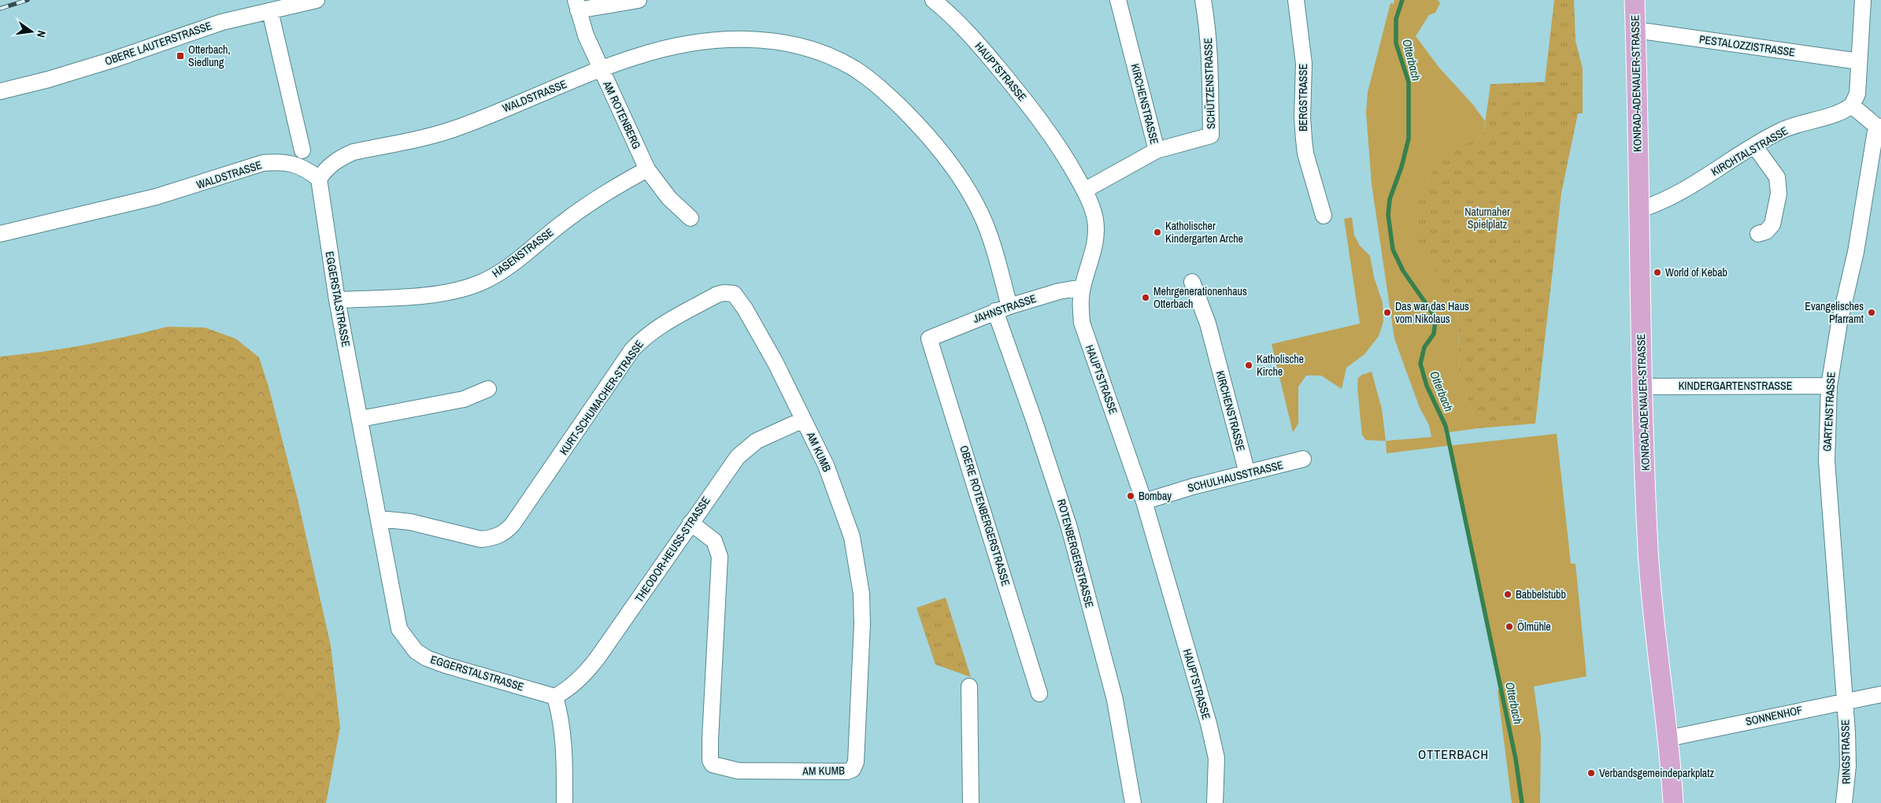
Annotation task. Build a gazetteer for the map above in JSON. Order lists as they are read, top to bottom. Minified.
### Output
{"streets":{"main road":["KONRAD-ADENAUER-STRASSE"],"street":["OBERE LAUTERSTRASSE","PESTALOZZISTRASSE","HAUPTSTRASSE","SCHÜTZENSTRASSE","WALDSTRASSE","BERGSTRASSE","KIRCHENSTRASSE","AM ROTENBERG","KIRCHTALSTRASSE","HASENSTRASSE","EGGERSTALSTRASSE","JAHNSTRASSE","KINDERGARTENSTRASSE","KURT-SCHUMACHER-STRASSE","GARTENSTRASSE","AM KUMB","SCHULHAUSSTRASSE","OBERE ROTENBERGERSTRASSE","THEODOR-HEUSS-STRASSE","ROTENBERGERSTRASSE","SONNENHOF","RINGSTRASSE"]},"crossings":[["PESTALOZZISTRASSE","KONRAD-ADENAUER-STRASSE"],["HAUPTSTRASSE","KIRCHENSTRASSE"],["HAUPTSTRASSE","JAHNSTRASSE"],["HAUPTSTRASSE","SCHULHAUSSTRASSE"],["SCHÜTZENSTRASSE","KIRCHENSTRASSE"],["KONRAD-ADENAUER-STRASSE","KIRCHTALSTRASSE"],["KONRAD-ADENAUER-STRASSE","KINDERGARTENSTRASSE"],["KONRAD-ADENAUER-STRASSE","SONNENHOF"],["WALDSTRASSE","AM ROTENBERG"],["WALDSTRASSE","EGGERSTALSTRASSE"],["WALDSTRASSE","JAHNSTRASSE"],["WALDSTRASSE","ROTENBERGERSTRASSE"],["KIRCHENSTRASSE","SCHULHAUSSTRASSE"],["AM ROTENBERG","HASENSTRASSE"],["HASENSTRASSE","EGGERSTALSTRASSE"],["EGGERSTALSTRASSE","KURT-SCHUMACHER-STRASSE"],["EGGERSTALSTRASSE","THEODOR-HEUSS-STRASSE"],["JAHNSTRASSE","OBERE ROTENBERGERSTRASSE"],["JAHNSTRASSE","ROTENBERGERSTRASSE"],["KINDERGARTENSTRASSE","GARTENSTRASSE"],["KURT-SCHUMACHER-STRASSE","AM KUMB"],["KURT-SCHUMACHER-STRASSE","THEODOR-HEUSS-STRASSE"],["GARTENSTRASSE","SONNENHOF"],["GARTENSTRASSE","RINGSTRASSE"],["AM KUMB","THEODOR-HEUSS-STRASSE"],["SONNENHOF","RINGSTRASSE"]],"districts":["OTTERBACH"],"water":["Otterbach"],"parks":["Naturnaher Spielplatz"],"places":{"transit":["Otterbach, Siedlung"],"other":["Katholischer Kindergarten Arche","World of Kebab","Mehrgenerationenhaus Otterbach","Das war das Haus vom Nikolaus","Evangelisches Pfarramt","Katholische Kirche","Bombay","Babbelstubb","Ölmühle","Verbandsgemeindeparkplatz"]},"north":"right"}
